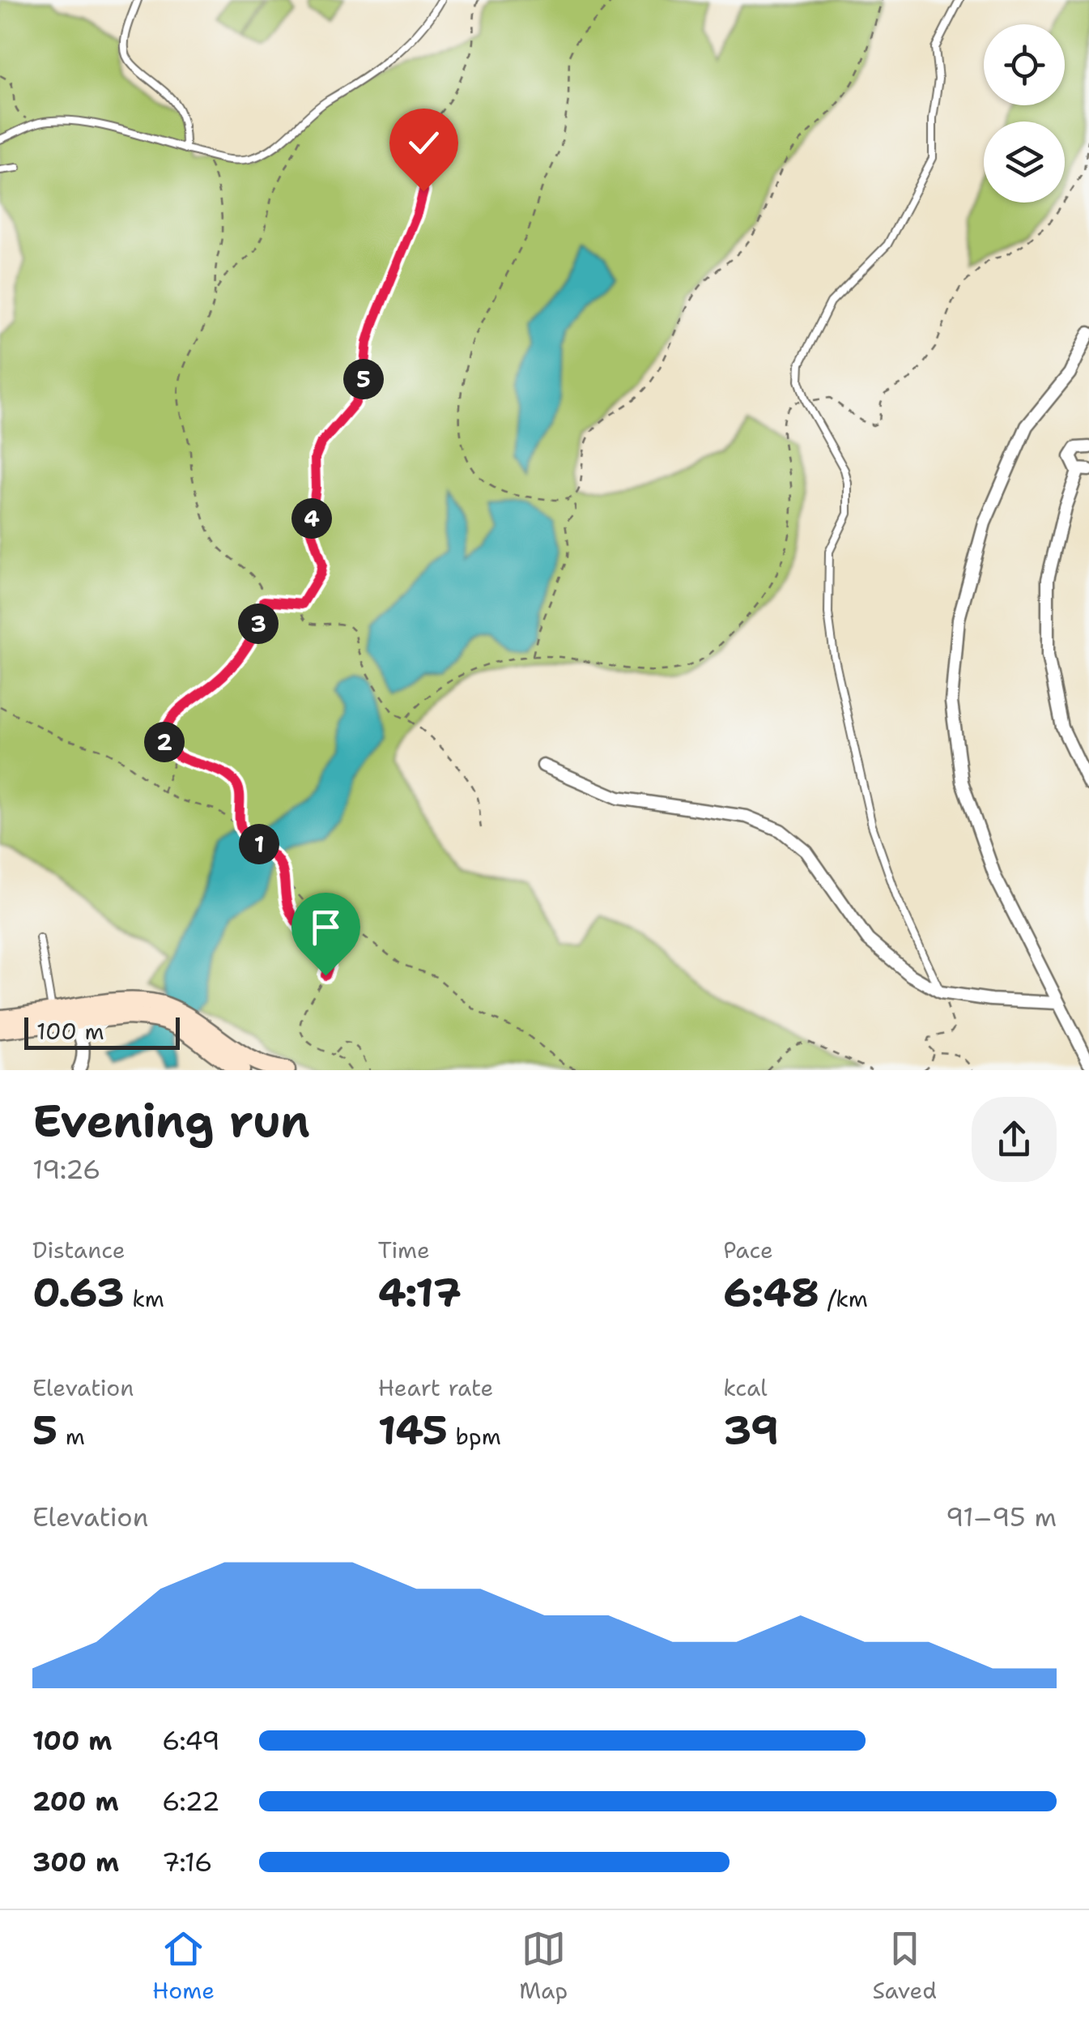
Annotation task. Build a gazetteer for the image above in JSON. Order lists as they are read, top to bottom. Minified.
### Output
{"scale_bar":"100 m","page":{"pins":["5","4","3","2","1"],"scale":"100 m","heading":["Evening run","19:26"],"stats":[["Distance","0.63 km"],["Time","4:17"],["Pace","6:48 /km"],["Elevation","5 m"],["Heart rate","145 bpm"],["kcal","39"]],"chart":["Elevation","91–95 m"],"list":[{"name":"100 m","note":"6:49"},{"name":"200 m","note":"6:22"},{"name":"300 m","note":"7:16"}],"tabs":["Home","Map","Saved"]}}
